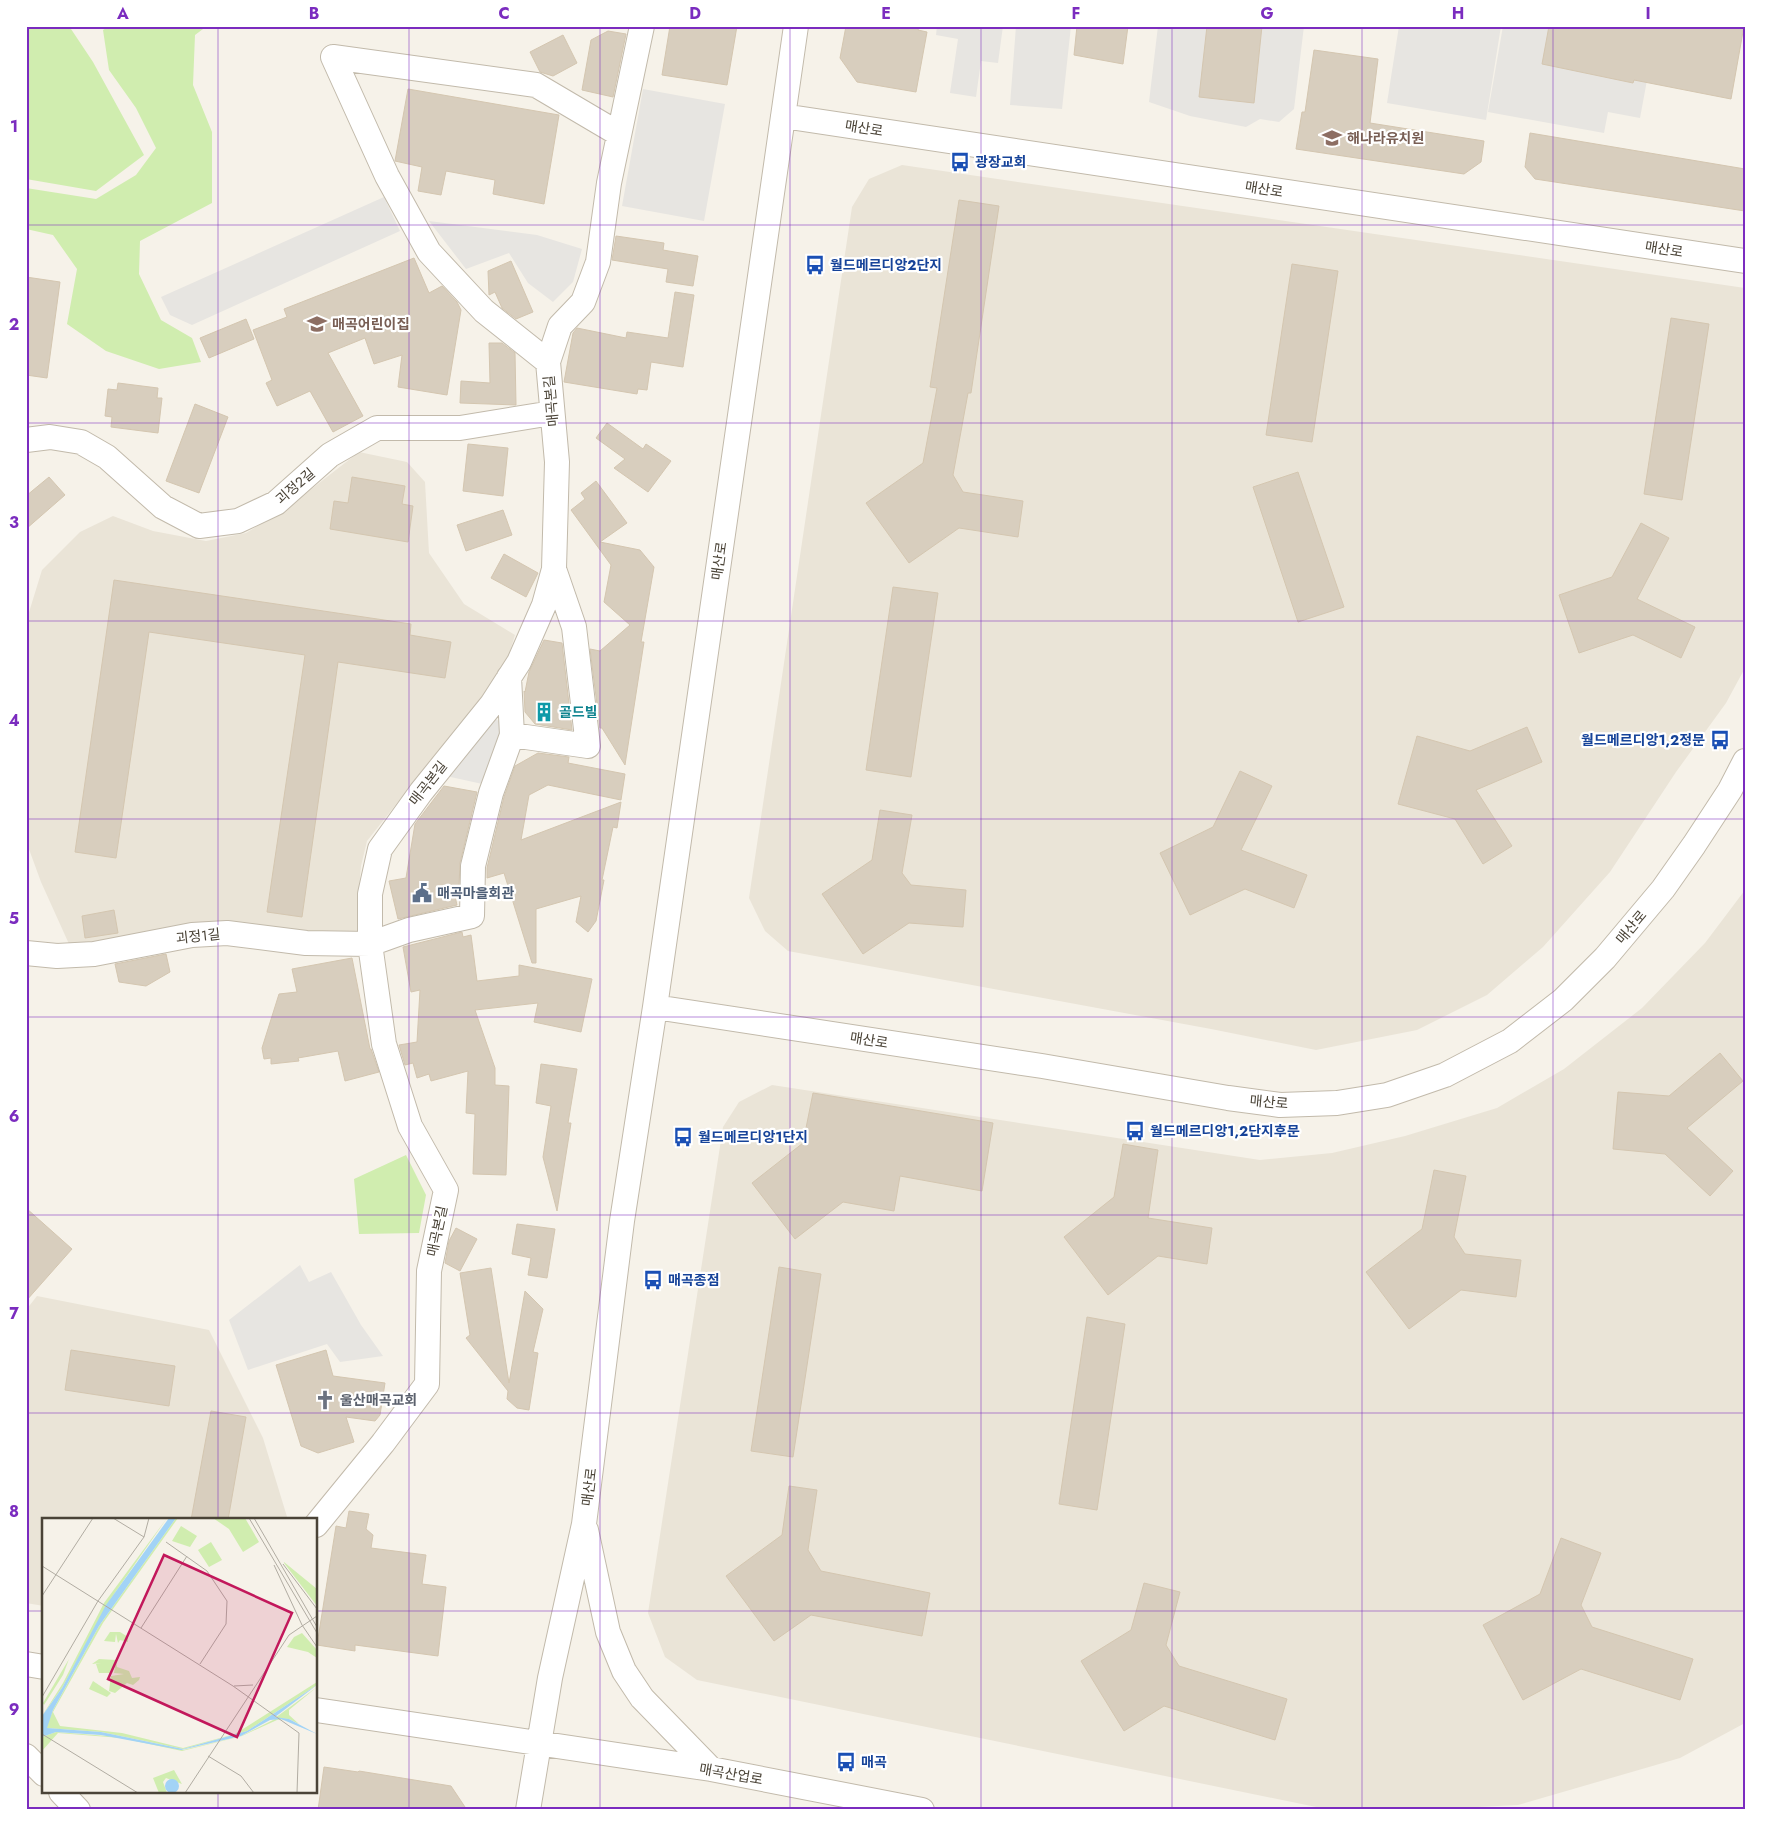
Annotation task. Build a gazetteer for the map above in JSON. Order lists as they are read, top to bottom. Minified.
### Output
{"streets":{"street":["매산로","매곡본길","괴정2길","괴정1길","매곡산업로"]},"crossings":[["매산로","매곡산업로"],["매곡본길","괴정2길"],["매곡본길","괴정1길"]],"places":{"school or university":["해나라유치원","매곡어린이집"],"bus stop":["광장교회","월드메르디앙2단지","월드메르디앙1,2정문","월드메르디앙1,2단지후문","월드메르디앙1단지","매곡종점","매곡"],"building":["골드빌"],"public building":["매곡마을회관"],"church":["울산매곡교회"]},"grid":{"columns":["A","B","C","D","E","F","G","H","I"],"rows":["1","2","3","4","5","6","7","8","9"]}}
